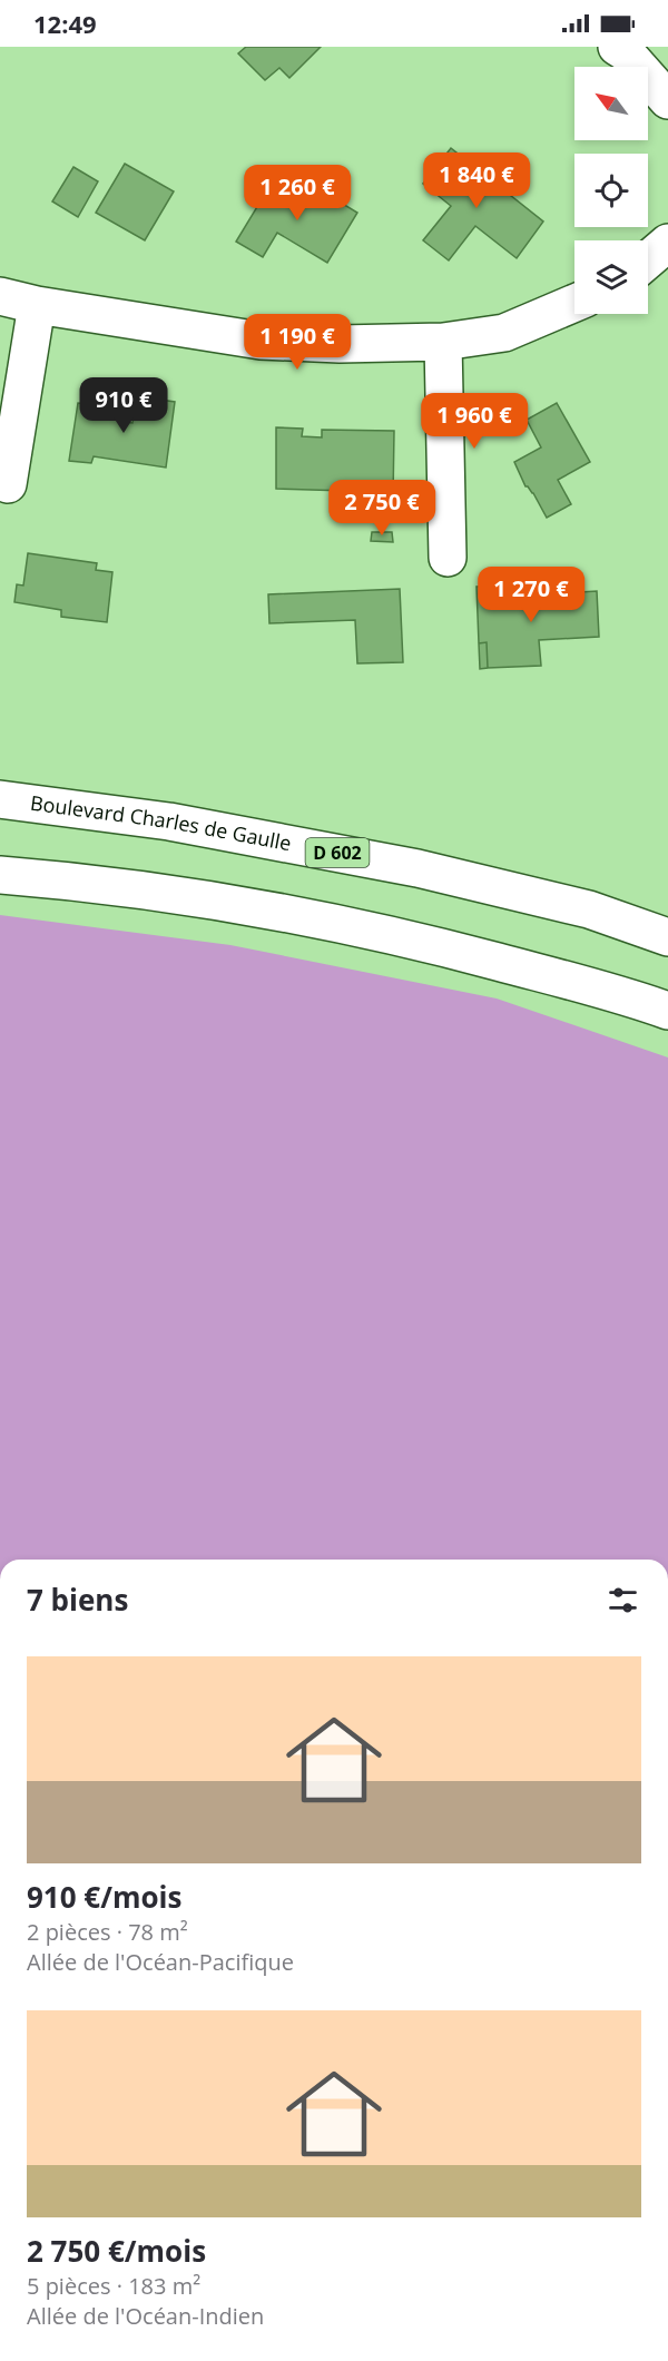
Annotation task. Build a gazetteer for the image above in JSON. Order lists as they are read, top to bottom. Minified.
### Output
{"streets":{"main road":["Boulevard Charles de Gaulle","D 602"]},"north":"top left","page":{"status":"12:49","price":["1 840 €","1 260 €","1 190 €","910 €","1 960 €","2 750 €","1 270 €"],"heading":"7 biens","list":[{"name":"910 €/mois","note":"2 pièces · 78 m² · Allée de l'Océan-Pacifique"},{"name":"2 750 €/mois","note":"5 pièces · 183 m² · Allée de l'Océan-Indien"}]}}
